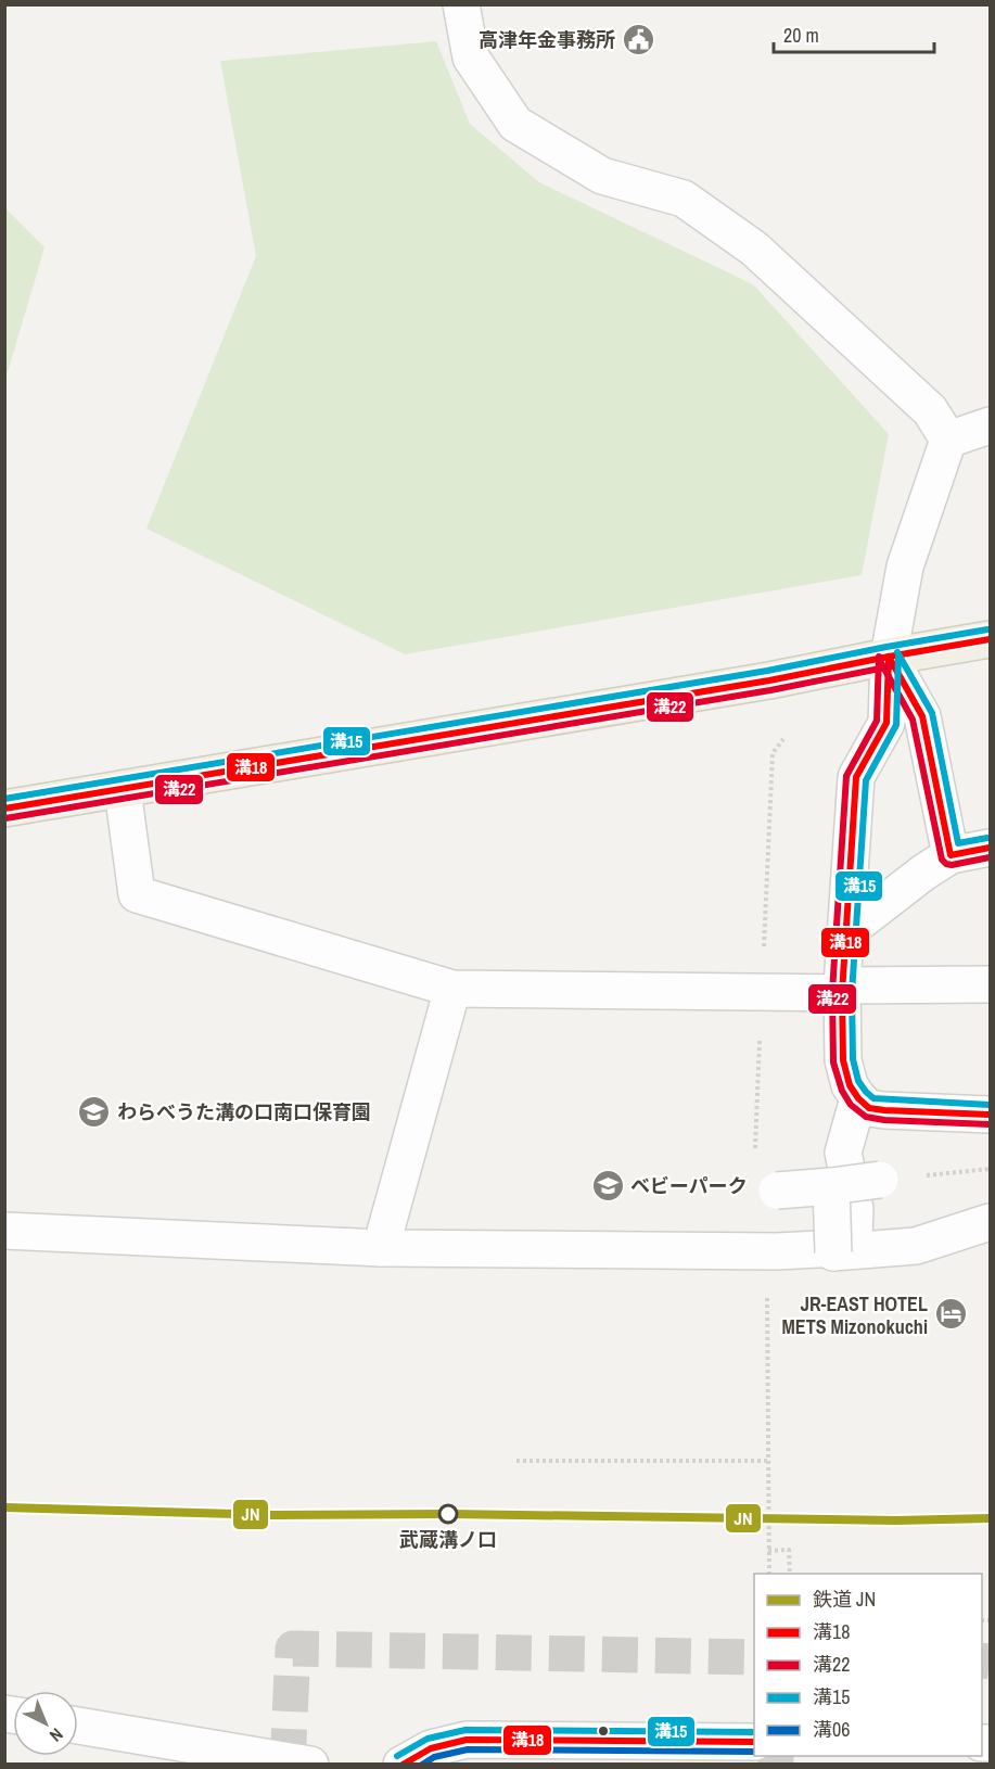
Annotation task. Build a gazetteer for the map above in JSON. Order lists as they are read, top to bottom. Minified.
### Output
{"places":{"public building":["高津年金事務所"],"school or university":["わらべうた溝の口南口保育園","ベビーパーク"],"hotel":["JR-EAST HOTEL METS Mizonokuchi"],"other":["武蔵溝ノ口"]},"lines":["transit line 溝15","transit line 溝18","transit line 溝22","rail line JN","transit line 溝06"],"legend":["鉄道 JN","溝18","溝22","溝15","溝06"],"scale_bar":"20 m","north":"bottom right"}
